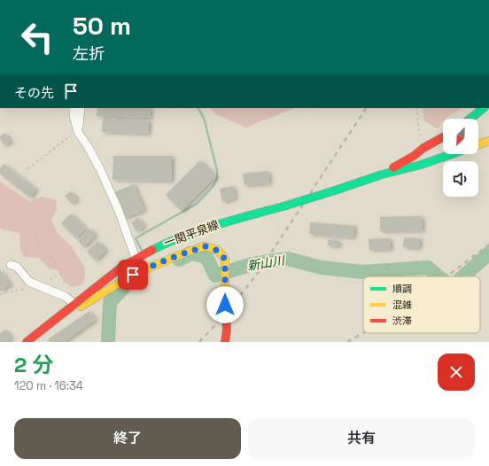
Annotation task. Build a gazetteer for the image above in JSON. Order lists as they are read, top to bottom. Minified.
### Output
{"streets":{"main road":["一関平泉線"]},"water":["新山川"],"legend":["順調","混雑","渋滞"],"north":"bottom left","page":{"turn":["50 m","左折"],"then":"その先","heading":["2 分","120 m · 16:34"],"buttons":["終了","共有"]}}
